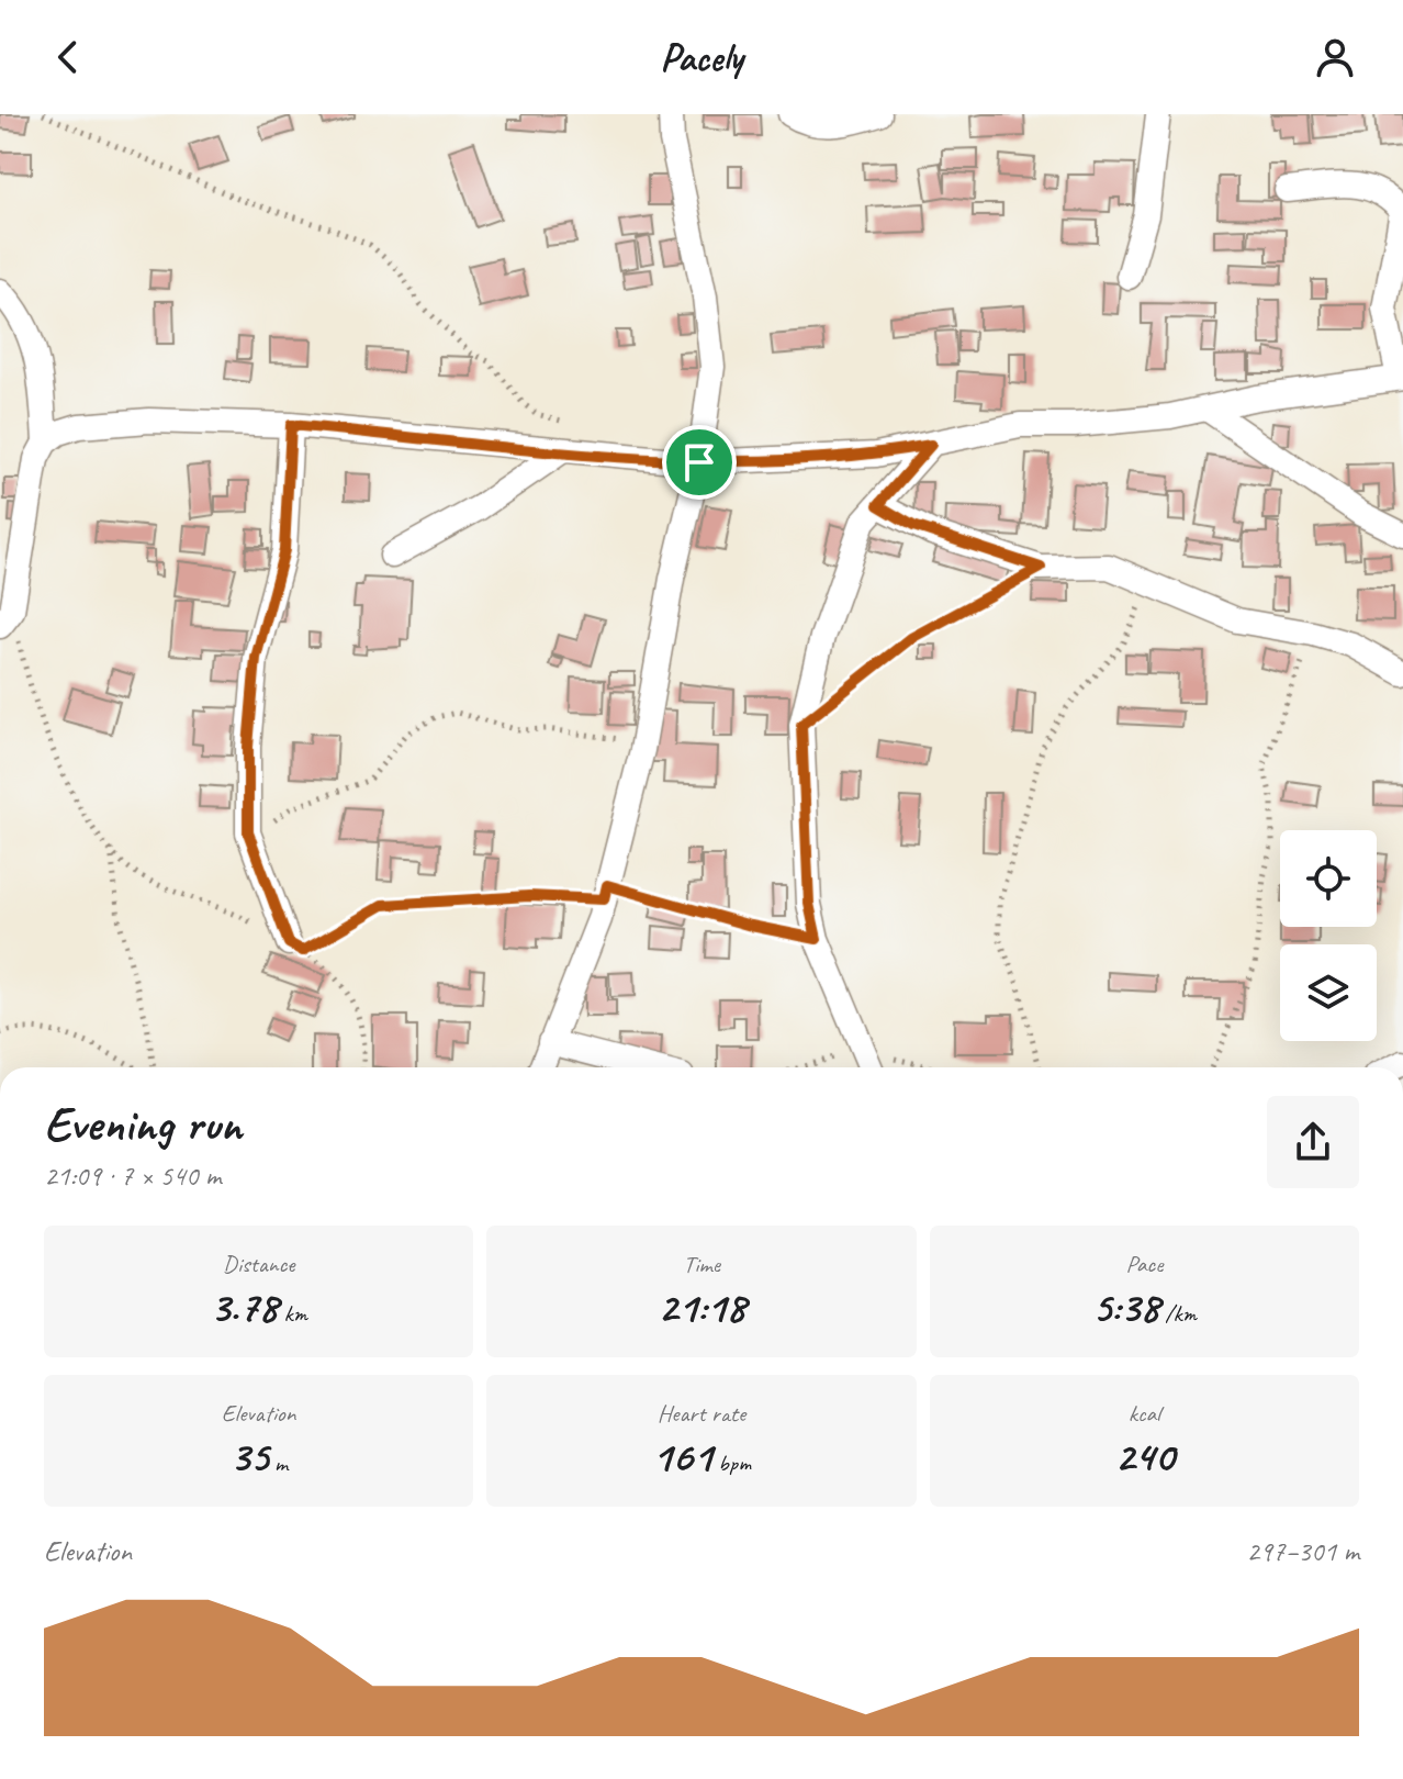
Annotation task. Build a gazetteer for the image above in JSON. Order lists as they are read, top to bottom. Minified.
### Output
{"page":{"header":"Pacely","heading":["Evening run","21:09 · 7 × 540 m"],"stats":[["Distance","3.78 km"],["Time","21:18"],["Pace","5:38 /km"],["Elevation","35 m"],["Heart rate","161 bpm"],["kcal","240"]],"chart":["Elevation","297–301 m"]}}
